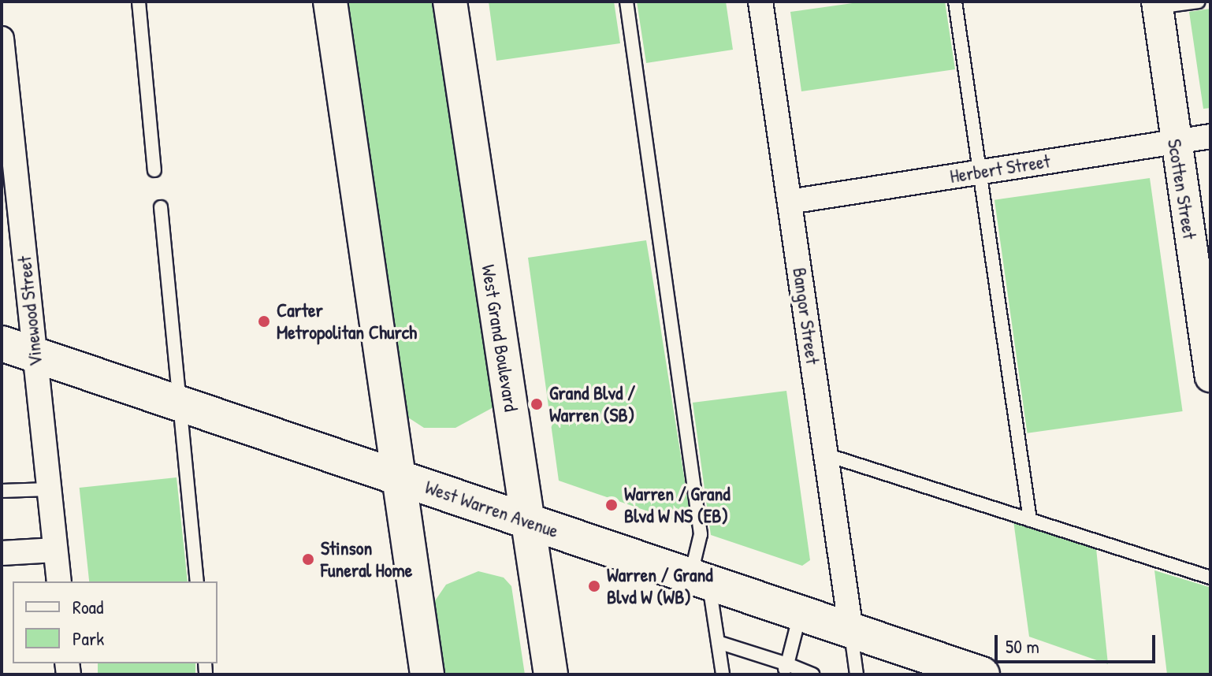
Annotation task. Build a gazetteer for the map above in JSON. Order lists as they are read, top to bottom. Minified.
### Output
{"streets":{"main road":["West Grand Boulevard","West Warren Avenue"],"street":["Herbert Street","Scotten Street","Vinewood Street","Bangor Street"]},"crossings":[["Herbert Street","Scotten Street"],["Herbert Street","Bangor Street"],["Vinewood Street","West Warren Avenue"],["Bangor Street","West Warren Avenue"],["West Grand Boulevard","West Warren Avenue"]],"places":["Carter Metropolitan Church","Grand Blvd / Warren (SB)","Warren / Grand Blvd W NS (EB)","Stinson Funeral Home","Warren / Grand Blvd W (WB)"],"legend":["Road","Park"],"scale_bar":"50 m"}
